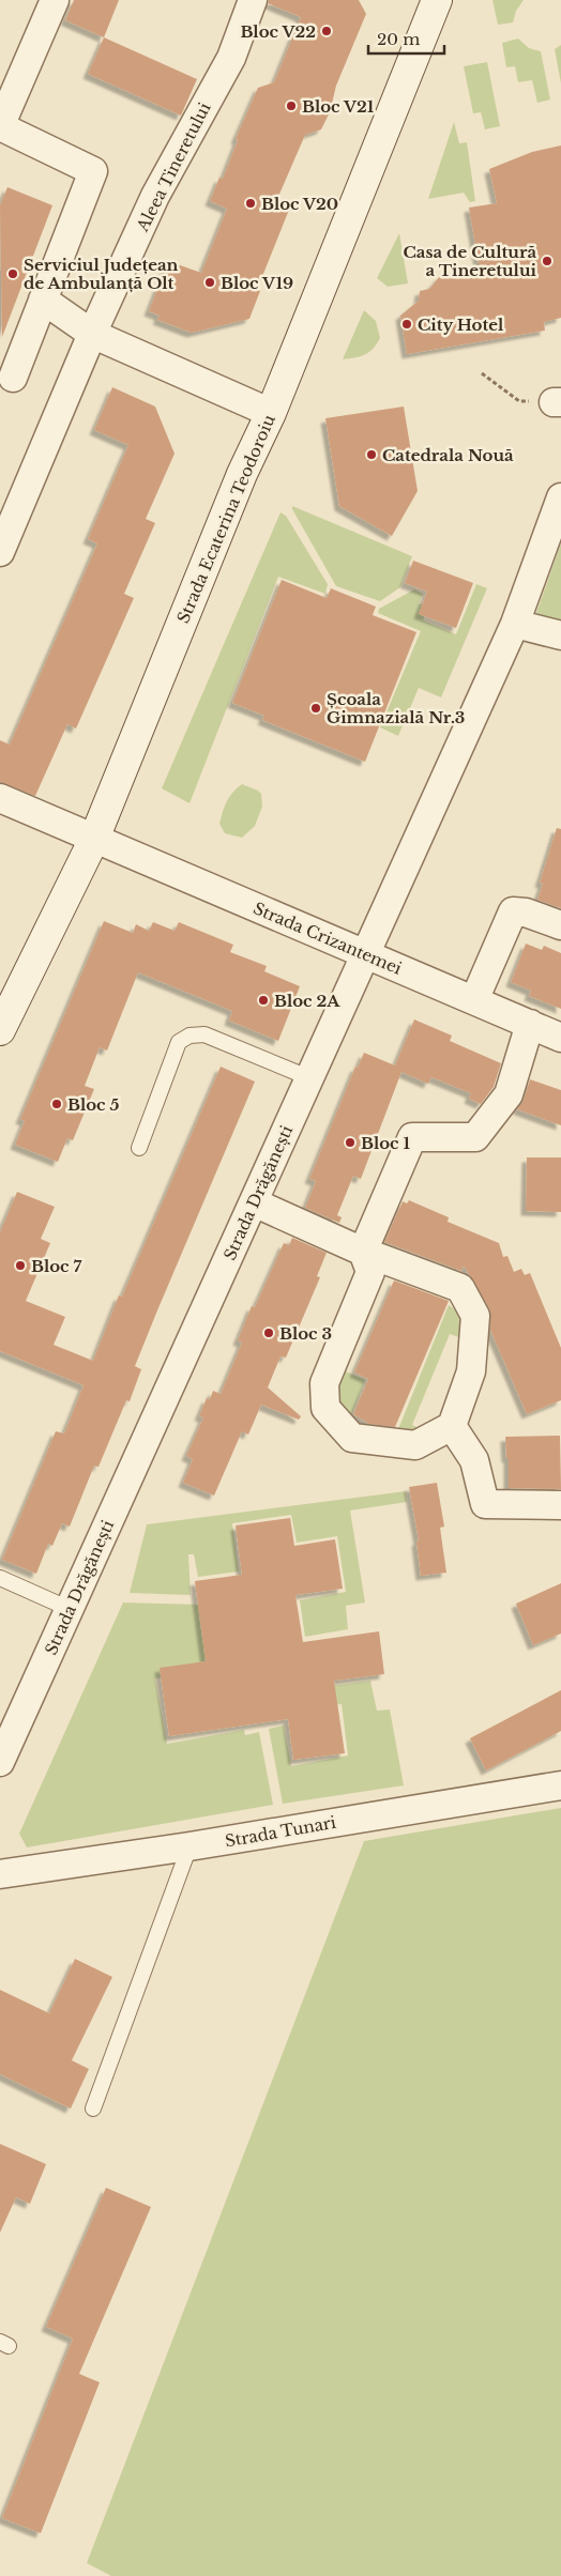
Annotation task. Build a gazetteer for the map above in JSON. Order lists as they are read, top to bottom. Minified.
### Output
{"streets":{"main road":["Strada Ecaterina Teodoroiu"],"street":["Aleea Tineretului","Strada Crizantemei","Strada Drăgănești","Strada Tunari"]},"crossings":[["Strada Ecaterina Teodoroiu","Strada Crizantemei"],["Strada Crizantemei","Strada Drăgănești"]],"places":["Bloc V22","Bloc V21","Bloc V20","Casa de Cultură a Tineretului","Serviciul Județean de Ambulanță Olt","Bloc V19","City Hotel","Catedrala Nouă","Școala Gimnazială Nr.3","Bloc 2A","Bloc 5","Bloc 1","Bloc 7","Bloc 3"],"scale_bar":"20 m"}
